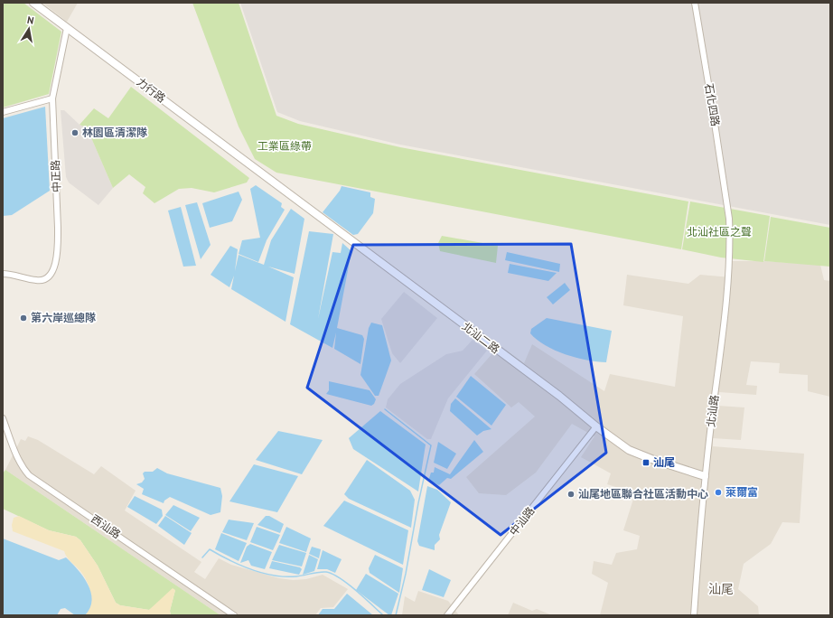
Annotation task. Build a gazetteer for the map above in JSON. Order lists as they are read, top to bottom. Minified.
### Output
{"streets":{"street":["力行路","石化四路","中正路","北汕二路","北汕路","中汕路","西汕路"]},"crossings":[["力行路","中正路"],["力行路","北汕二路"],["石化四路","北汕路"],["北汕二路","北汕路"],["北汕二路","中汕路"]],"districts":["汕尾"],"parks":["工業區綠帶","北汕社區之聲"],"places":{"other":["林園區清潔隊","第六岸巡總隊","萊爾富","汕尾地區聯合社區活動中心"],"transit":["汕尾"]},"north":"top"}
